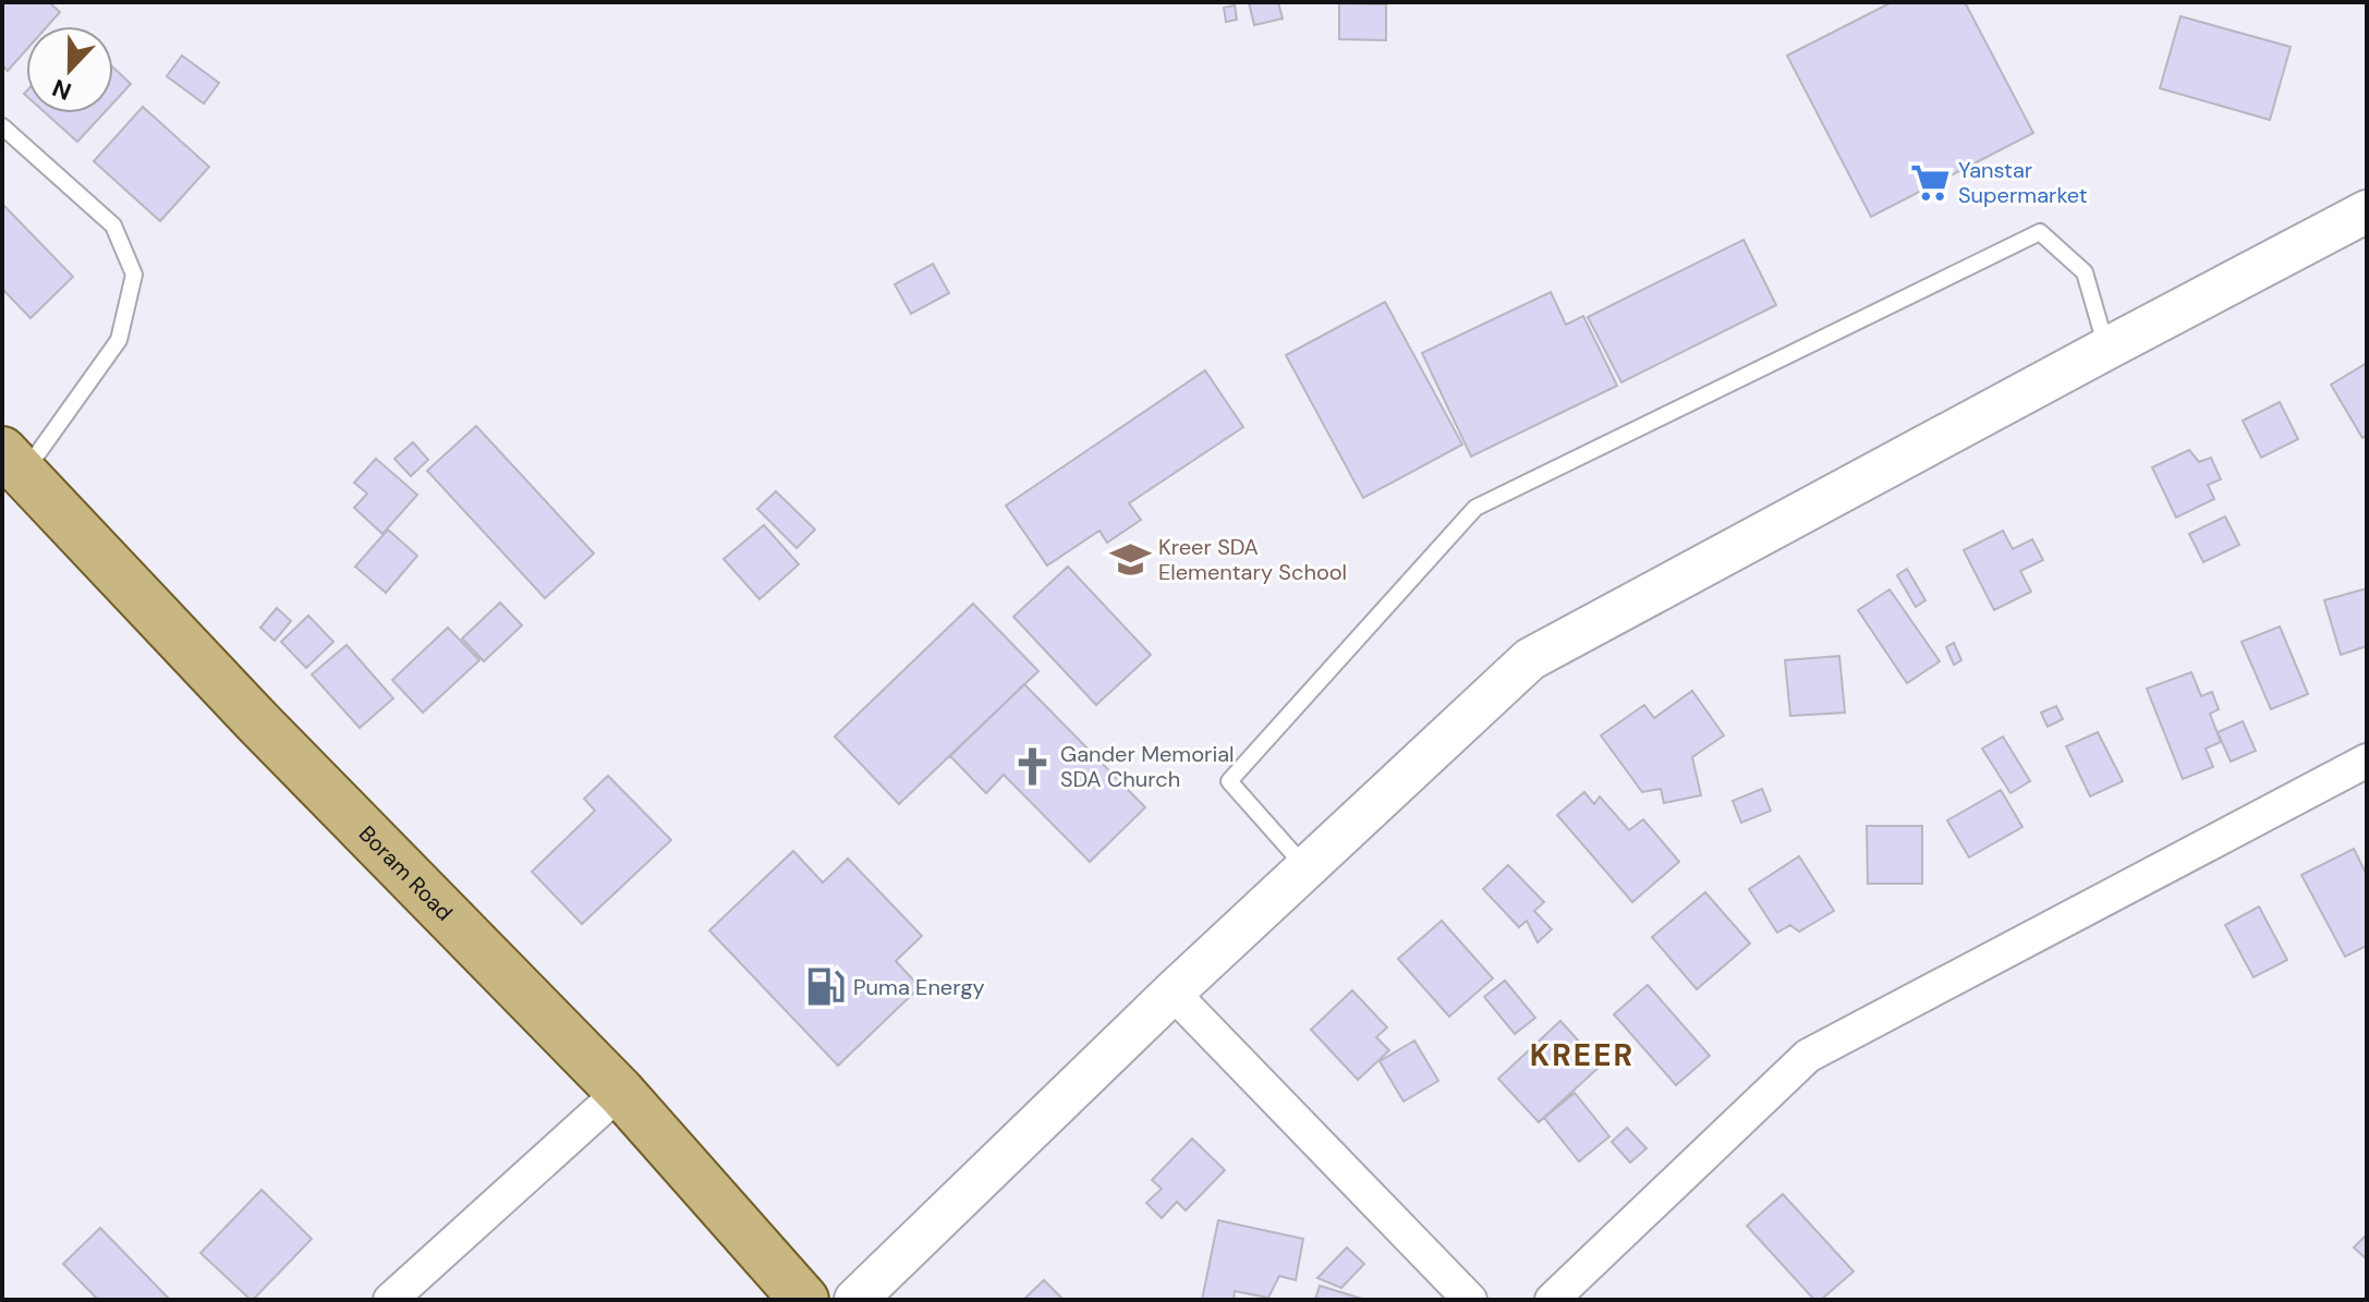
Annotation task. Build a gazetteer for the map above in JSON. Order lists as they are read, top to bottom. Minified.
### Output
{"streets":{"main road":["Boram Road"]},"districts":["KREER"],"places":{"supermarket":["Yanstar Supermarket"],"school or university":["Kreer SDA Elementary School"],"church":["Gander Memorial SDA Church"],"fuel station":["Puma Energy"]},"north":"bottom"}
